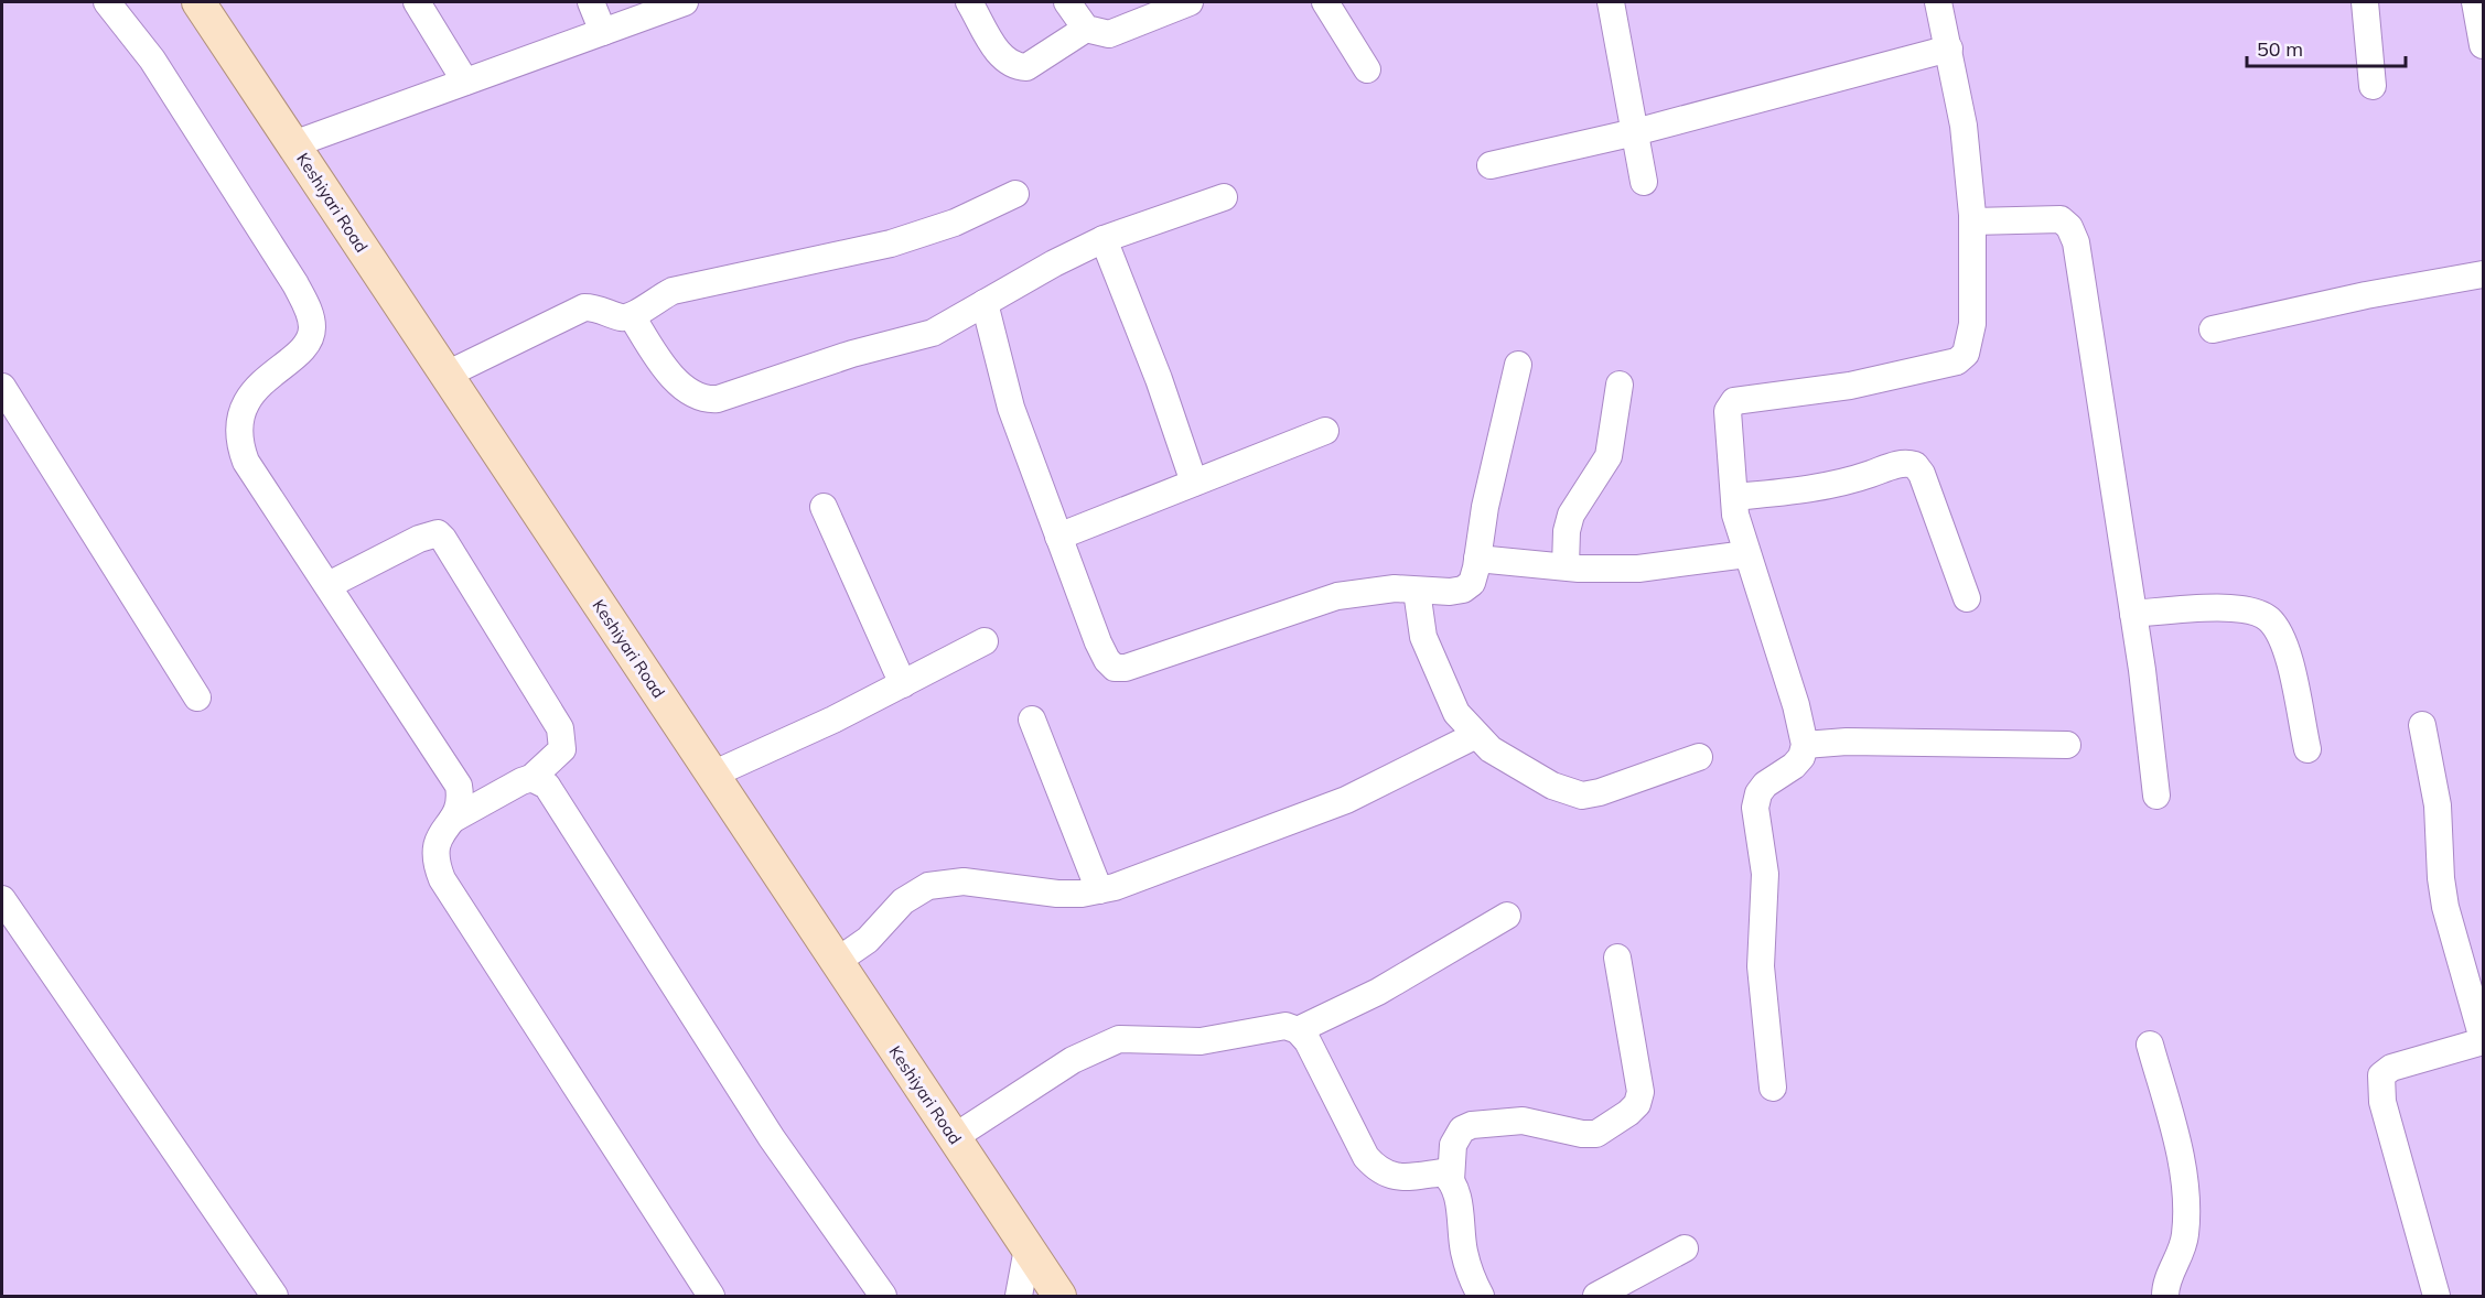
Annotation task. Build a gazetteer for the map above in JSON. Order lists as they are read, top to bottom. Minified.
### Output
{"streets":{"main road":["Keshiyari Road"]},"scale_bar":"50 m"}
